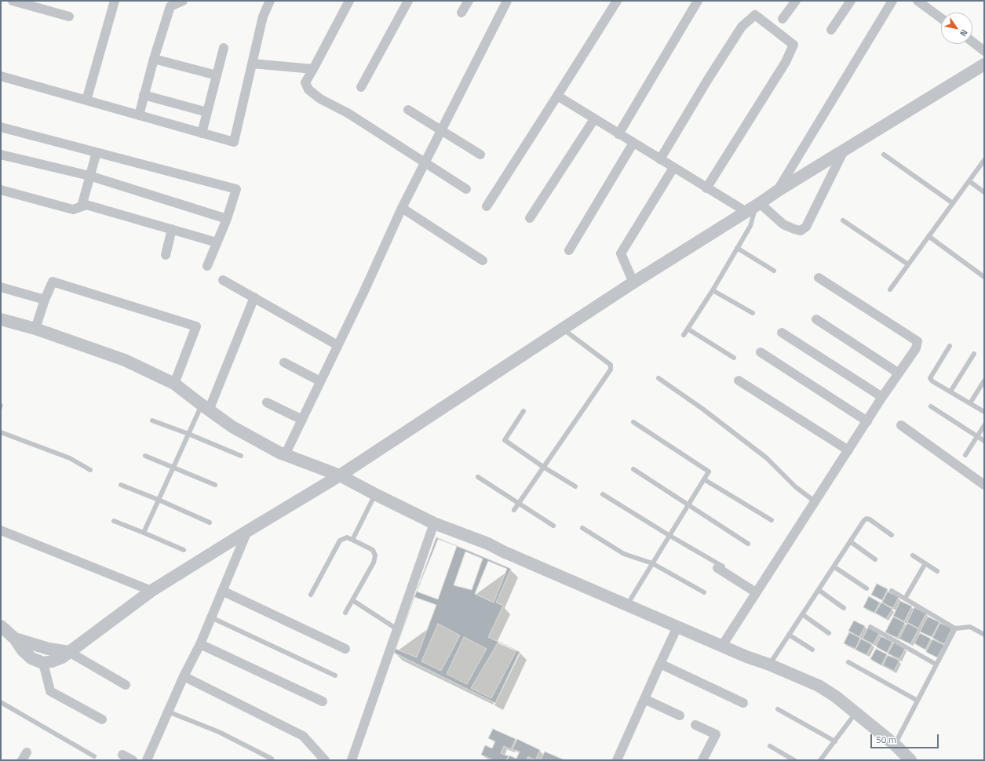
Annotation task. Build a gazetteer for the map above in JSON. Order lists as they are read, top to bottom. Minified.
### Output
{"scale_bar":"50 m","north":"bottom right"}
